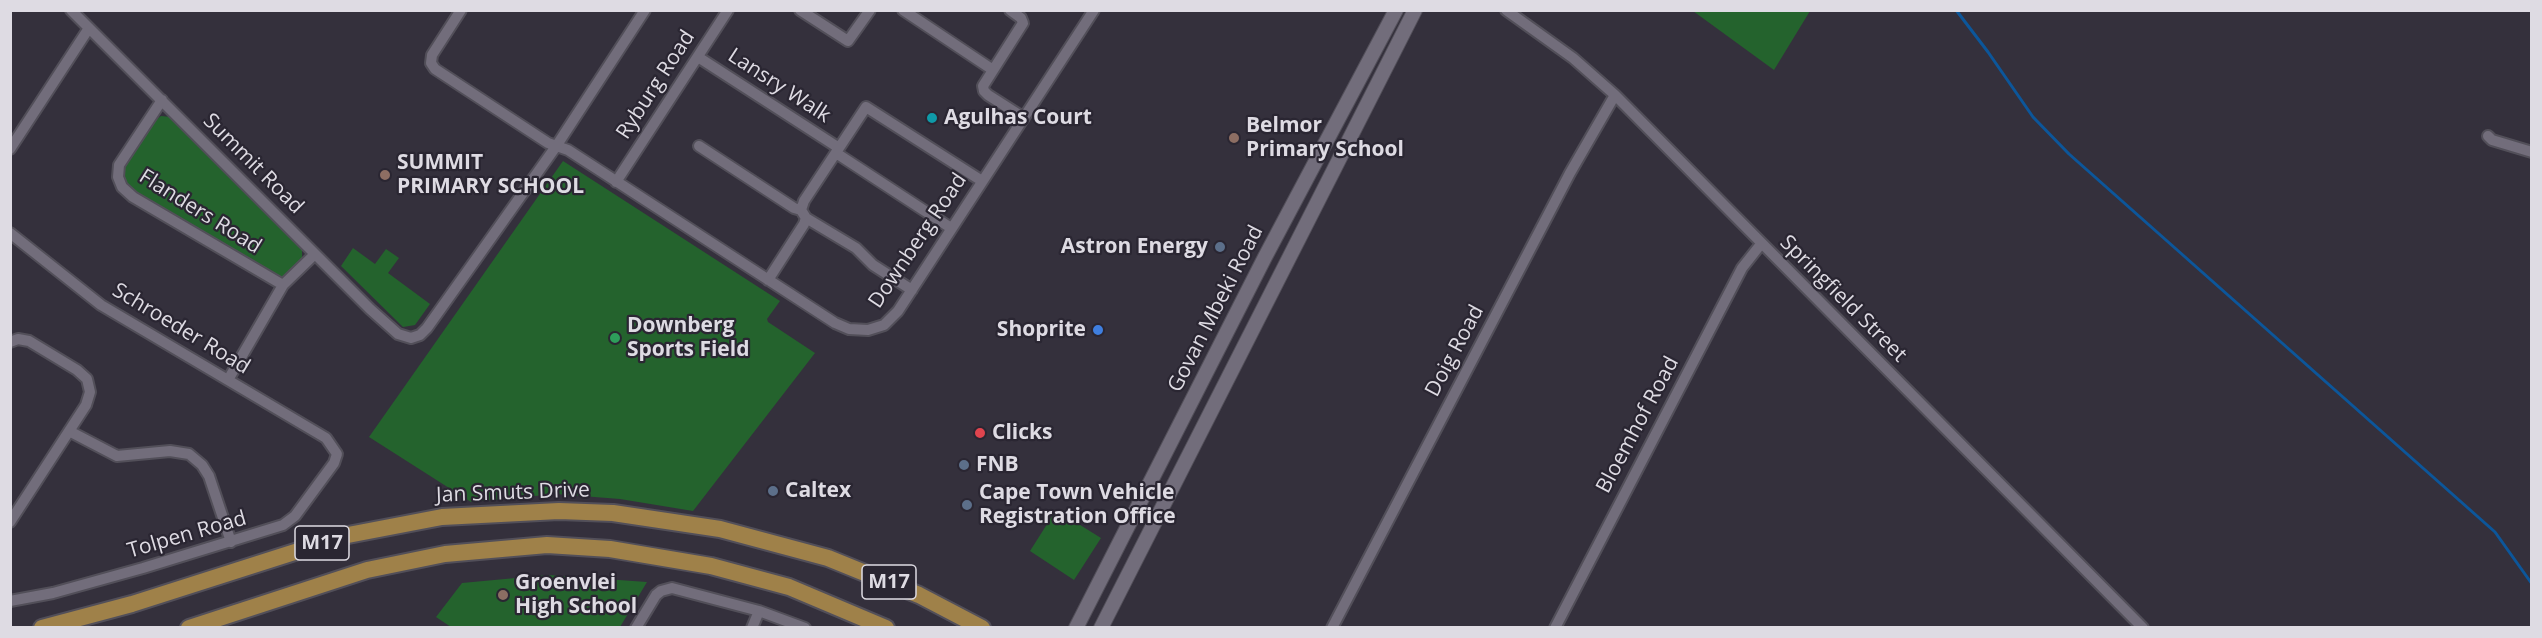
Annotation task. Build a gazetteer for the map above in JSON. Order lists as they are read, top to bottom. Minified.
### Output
{"streets":{"main road":["Govan Mbeki Road","Jan Smuts Drive","M17"],"street":["Ryburg Road","Lansry Walk","Summit Road","Flanders Road","Downberg Road","Springfield Street","Schroeder Road","Doig Road","Bloemhof Road","Tolpen Road"]},"crossings":[["Ryburg Road","Lansry Walk"],["Ryburg Road","Downberg Road"],["Lansry Walk","Downberg Road"],["Summit Road","Flanders Road"],["Summit Road","Downberg Road"],["Springfield Street","Doig Road"],["Springfield Street","Bloemhof Road"],["Schroeder Road","Tolpen Road"]],"places":["Agulhas Court","Belmor Primary School","SUMMIT PRIMARY SCHOOL","Astron Energy","Shoprite","Downberg Sports Field","Clicks","FNB","Caltex","Cape Town Vehicle Registration Office","Groenvlei High School"]}
